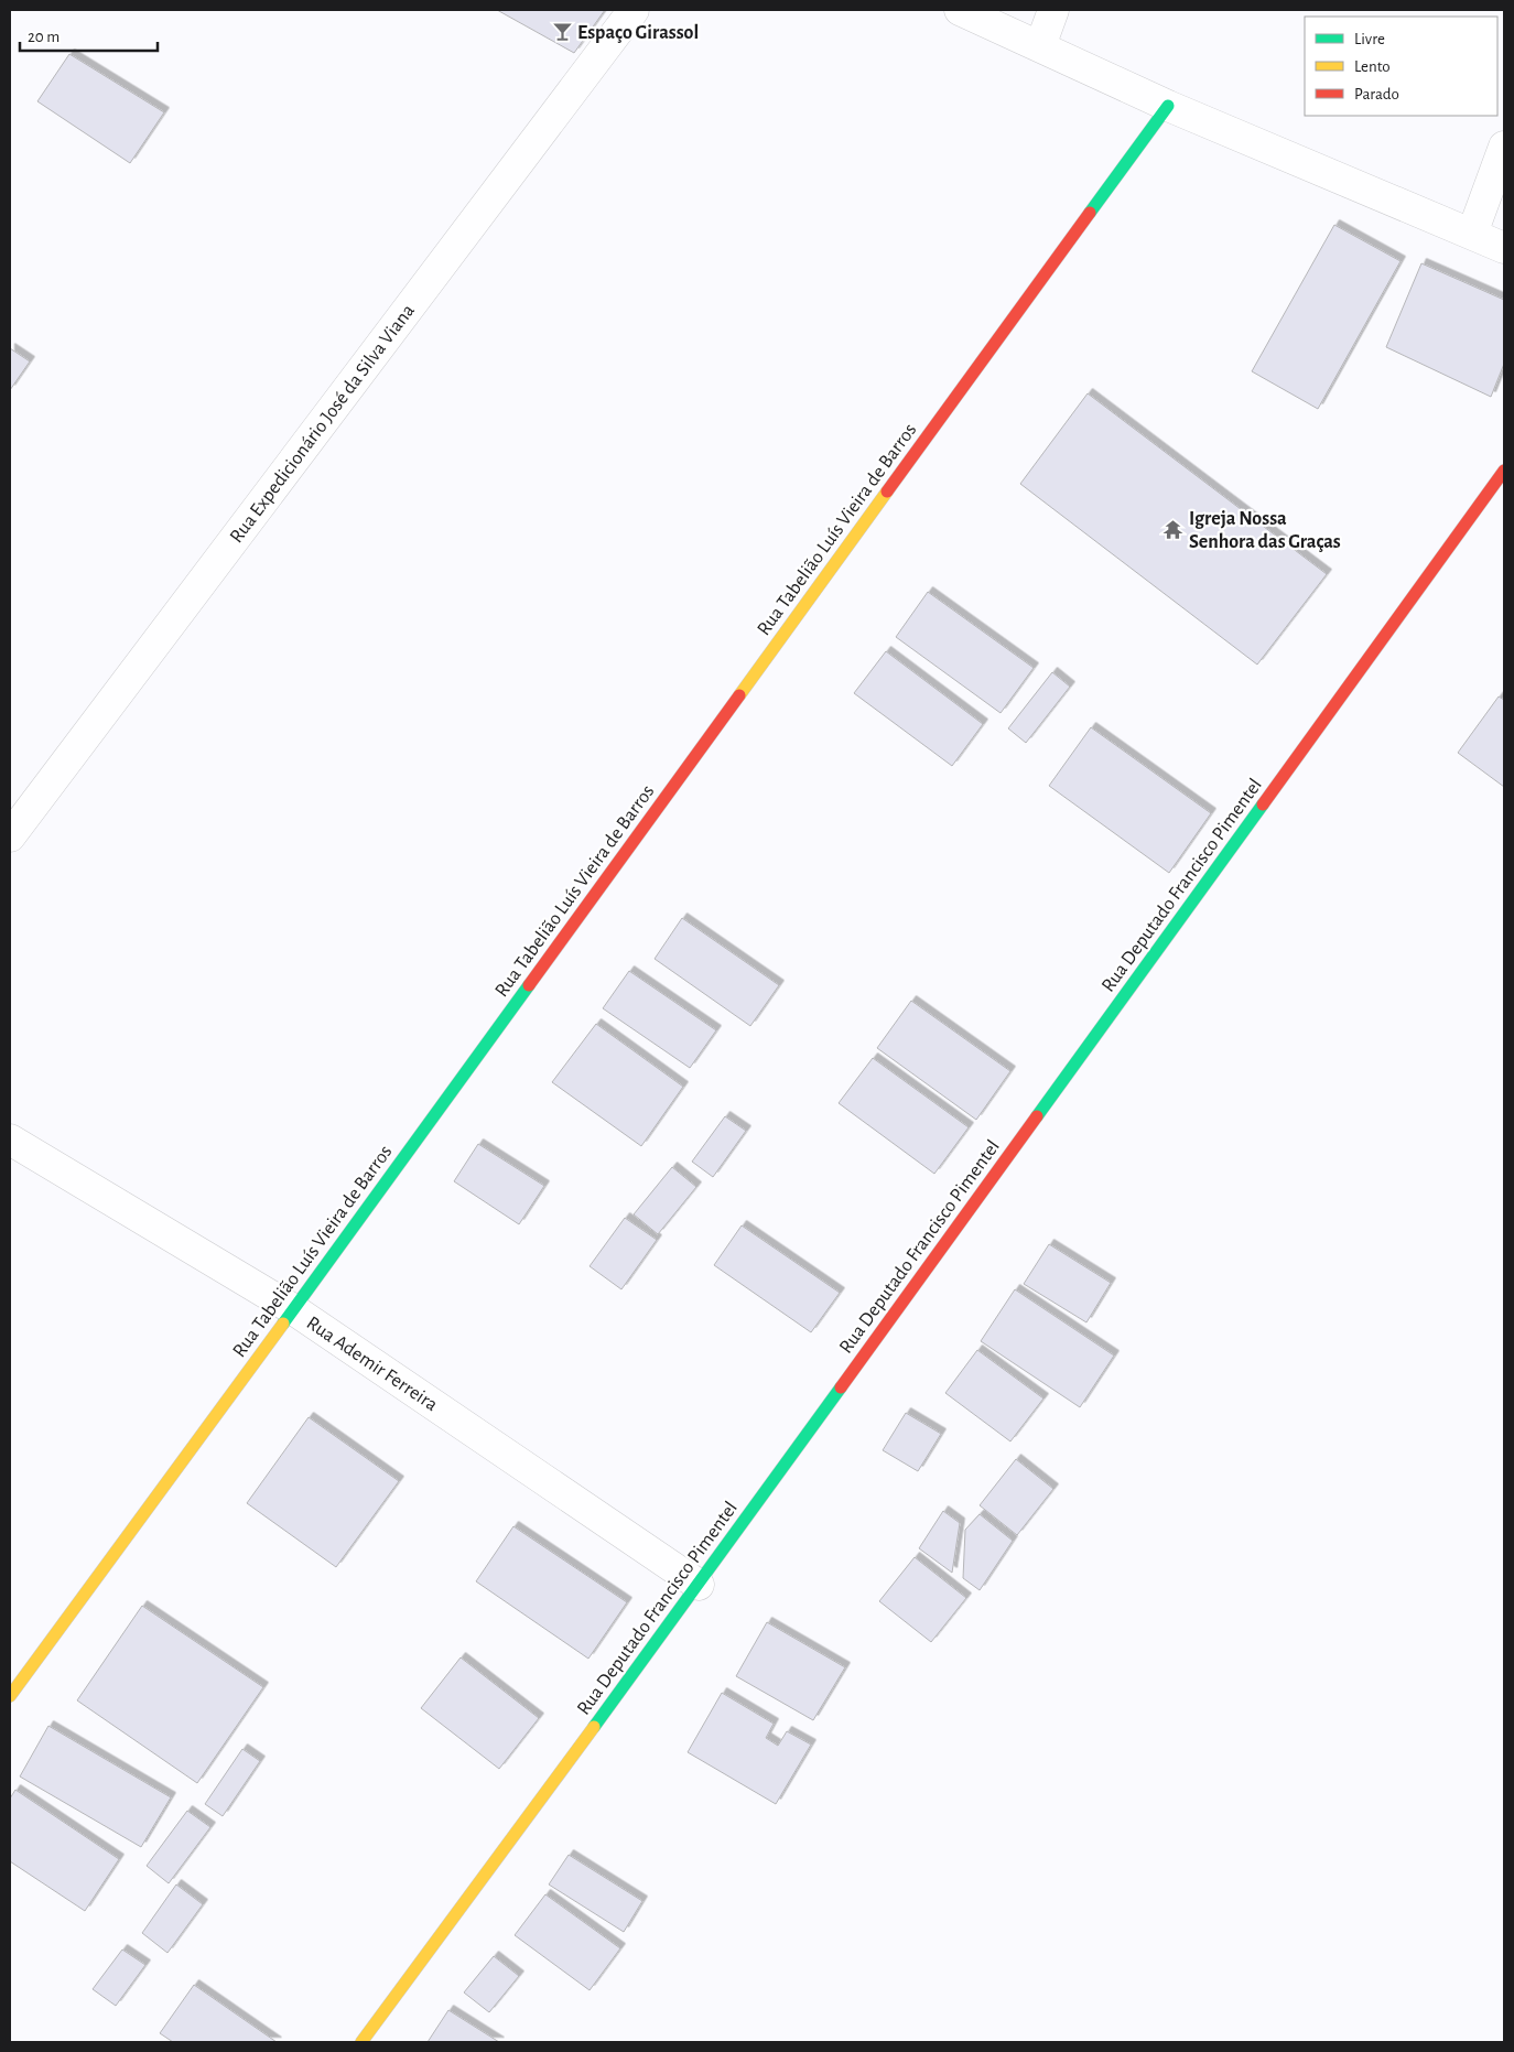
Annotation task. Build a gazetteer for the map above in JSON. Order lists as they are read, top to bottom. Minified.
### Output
{"streets":{"street":["Rua Expedicionário José da Silva Viana","Rua Tabelião Luís Vieira de Barros","Rua Deputado Francisco Pimentel","Rua Ademir Ferreira"]},"crossings":[["Rua Tabelião Luís Vieira de Barros","Rua Ademir Ferreira"],["Rua Deputado Francisco Pimentel","Rua Ademir Ferreira"]],"places":{"bar":["Espaço Girassol"],"temple":["Igreja Nossa Senhora das Graças"]},"legend":["Livre","Lento","Parado"],"scale_bar":"20 m"}
